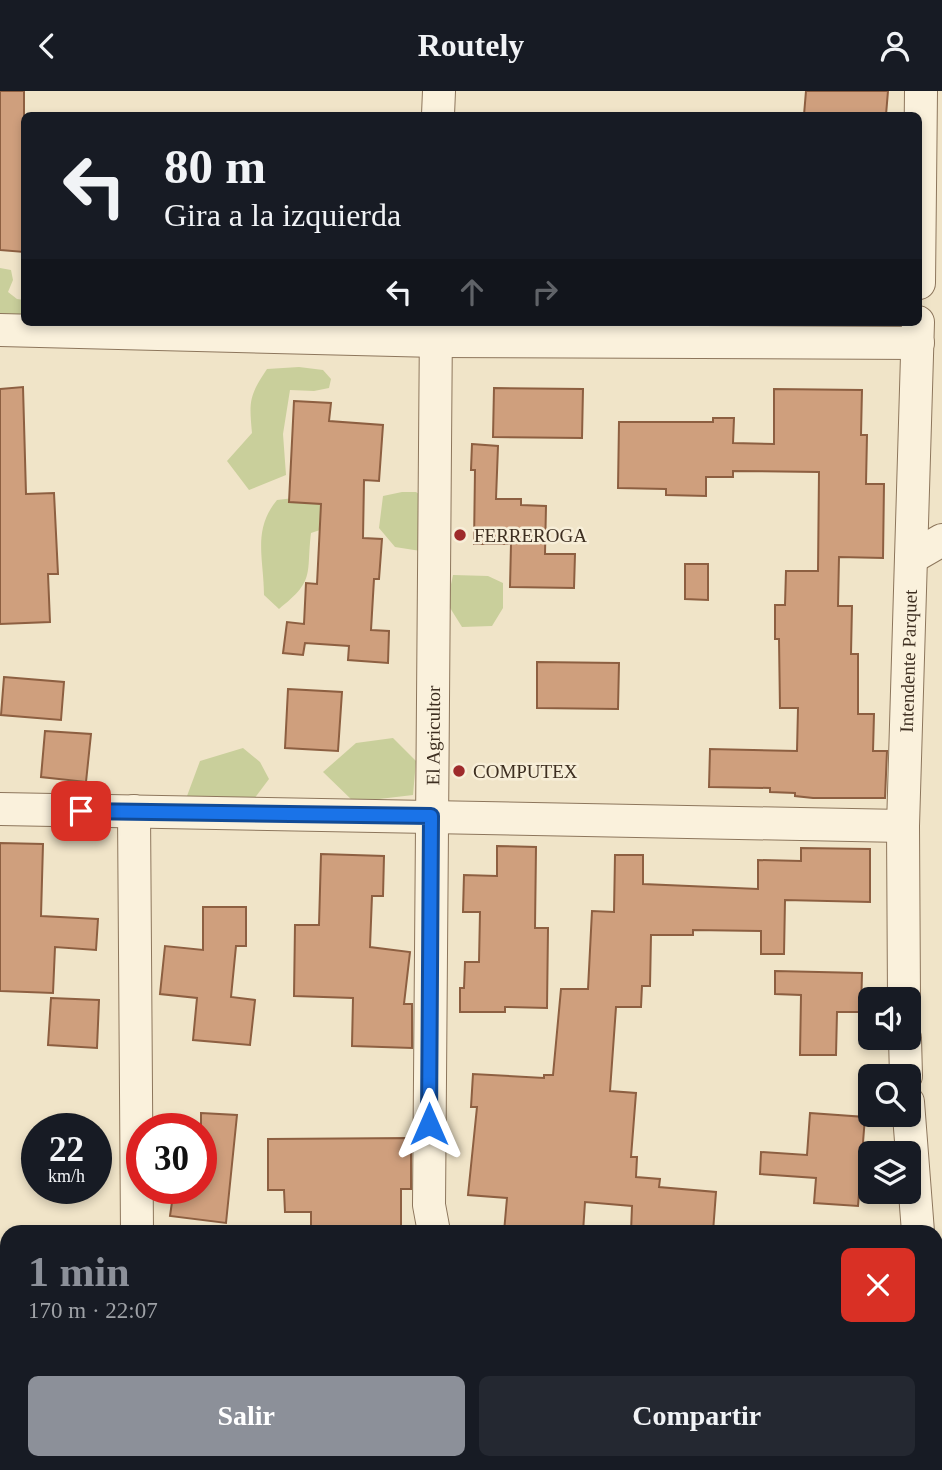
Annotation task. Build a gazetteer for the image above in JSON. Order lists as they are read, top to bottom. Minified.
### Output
{"streets":{"street":["Intendente Parquet","El Agricultor"]},"places":["FERREROGA","COMPUTEX"],"page":{"header":"Routely","turn":["80 m","Gira a la izquierda"],"speed":"22 km/h","limit":"30","heading":["1 min","170 m · 22:07"],"buttons":["Salir","Compartir"]}}
